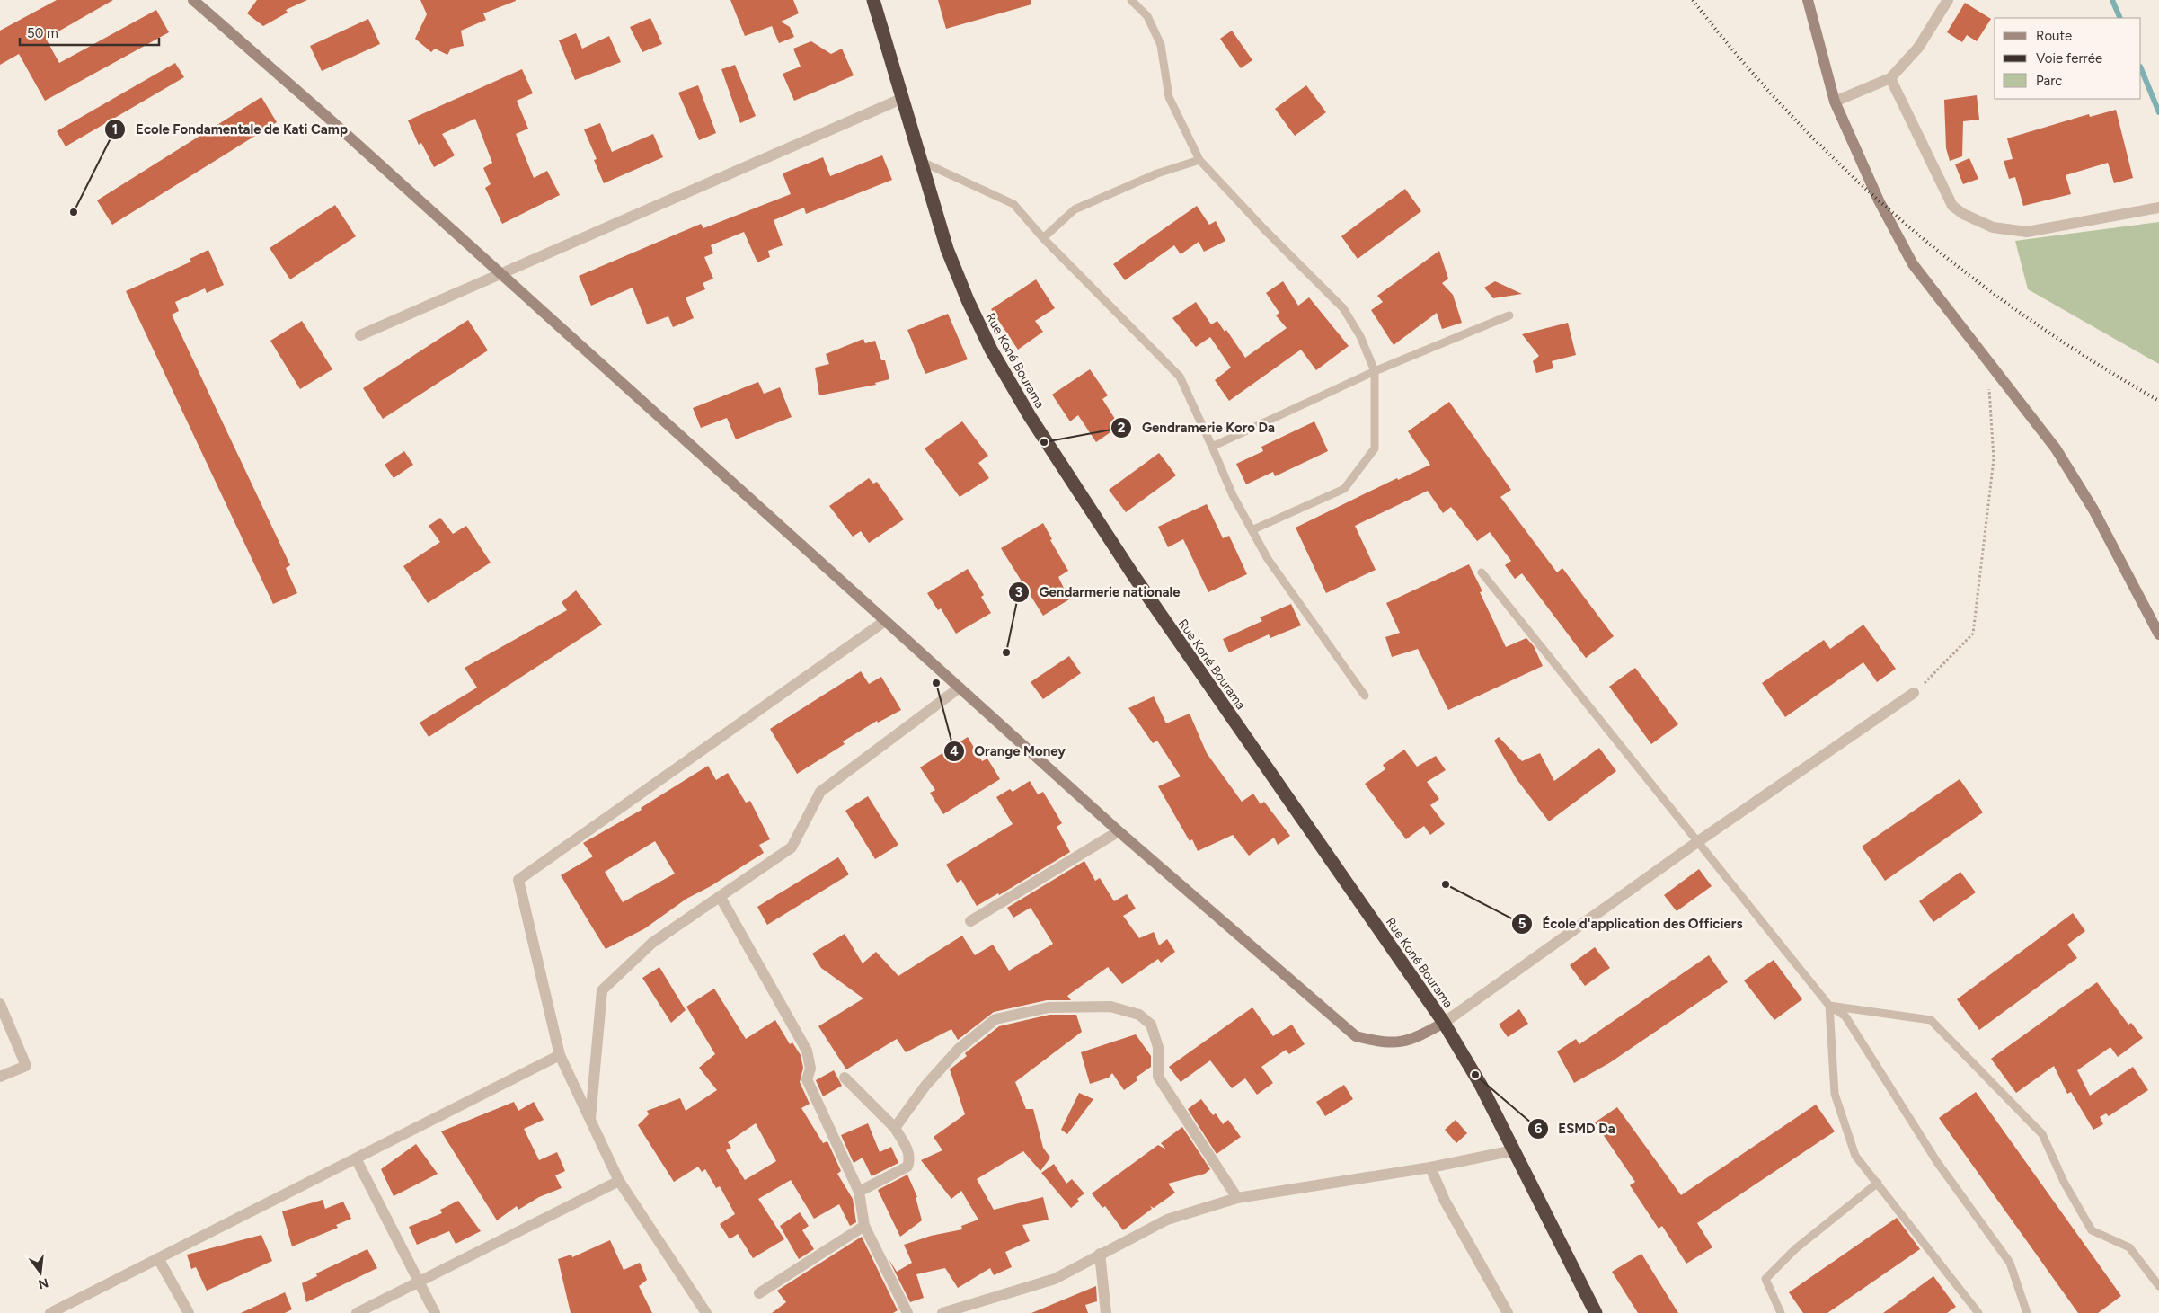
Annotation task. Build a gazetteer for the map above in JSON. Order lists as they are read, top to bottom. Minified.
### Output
{"streets":{"highway":["Rue Koné Bourama"]},"places":["Ecole Fondamentale de Kati Camp","Gendramerie Koro Da","Gendarmerie nationale","Orange Money","École d'application des Officiers","ESMD Da"],"legend":["Route","Voie ferrée","Parc"],"scale_bar":"50 m","north":"bottom"}
